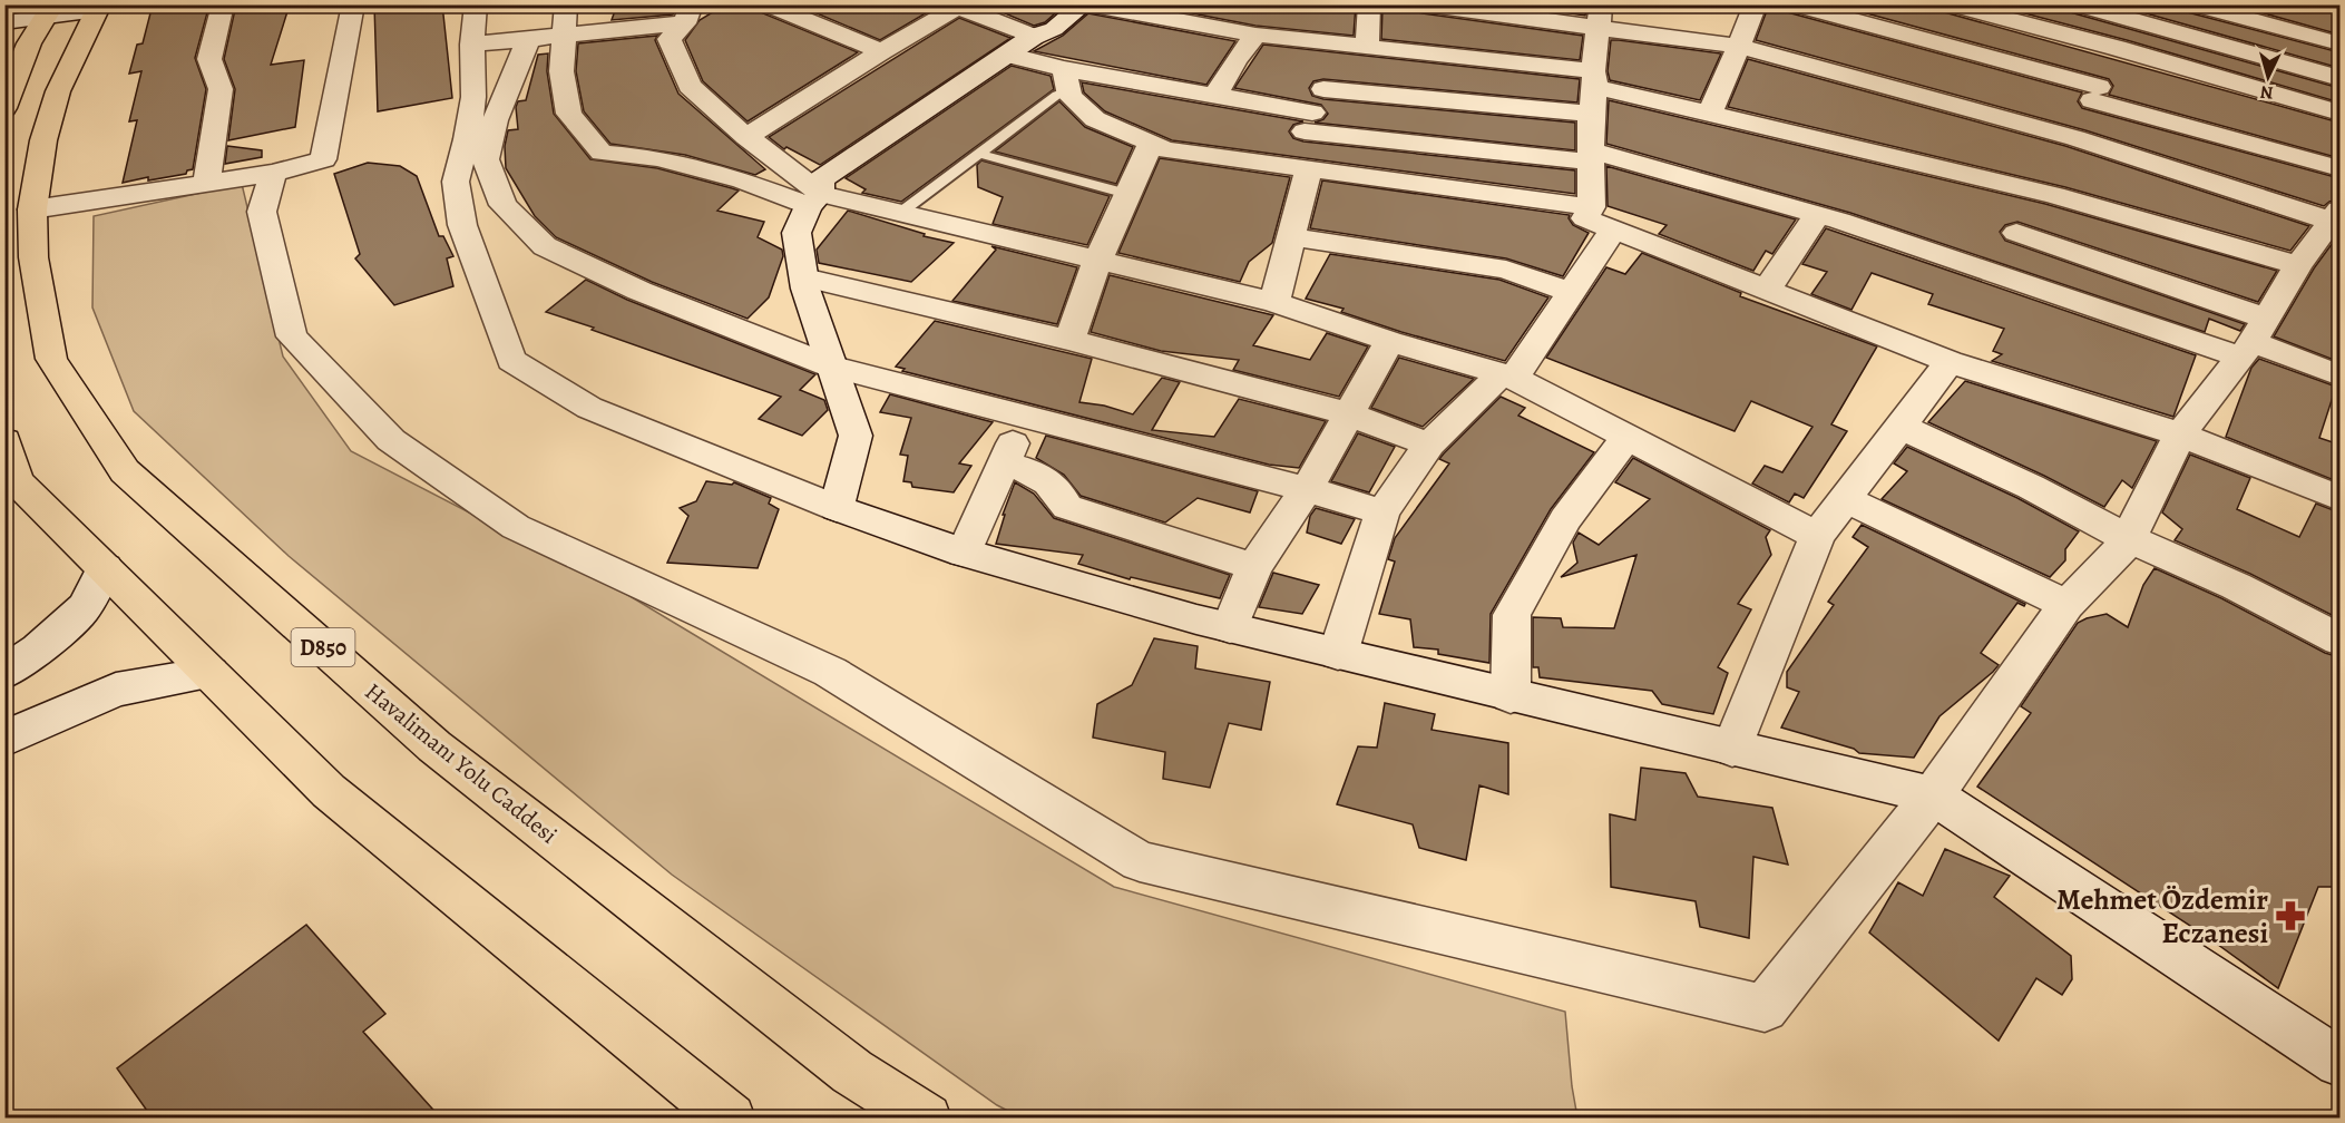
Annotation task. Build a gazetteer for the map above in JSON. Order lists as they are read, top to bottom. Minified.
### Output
{"streets":{"highway":["D850","Havalimanı Yolu Caddesi"]},"places":{"pharmacy":["Mehmet Özdemir Eczanesi"]},"north":"bottom"}
